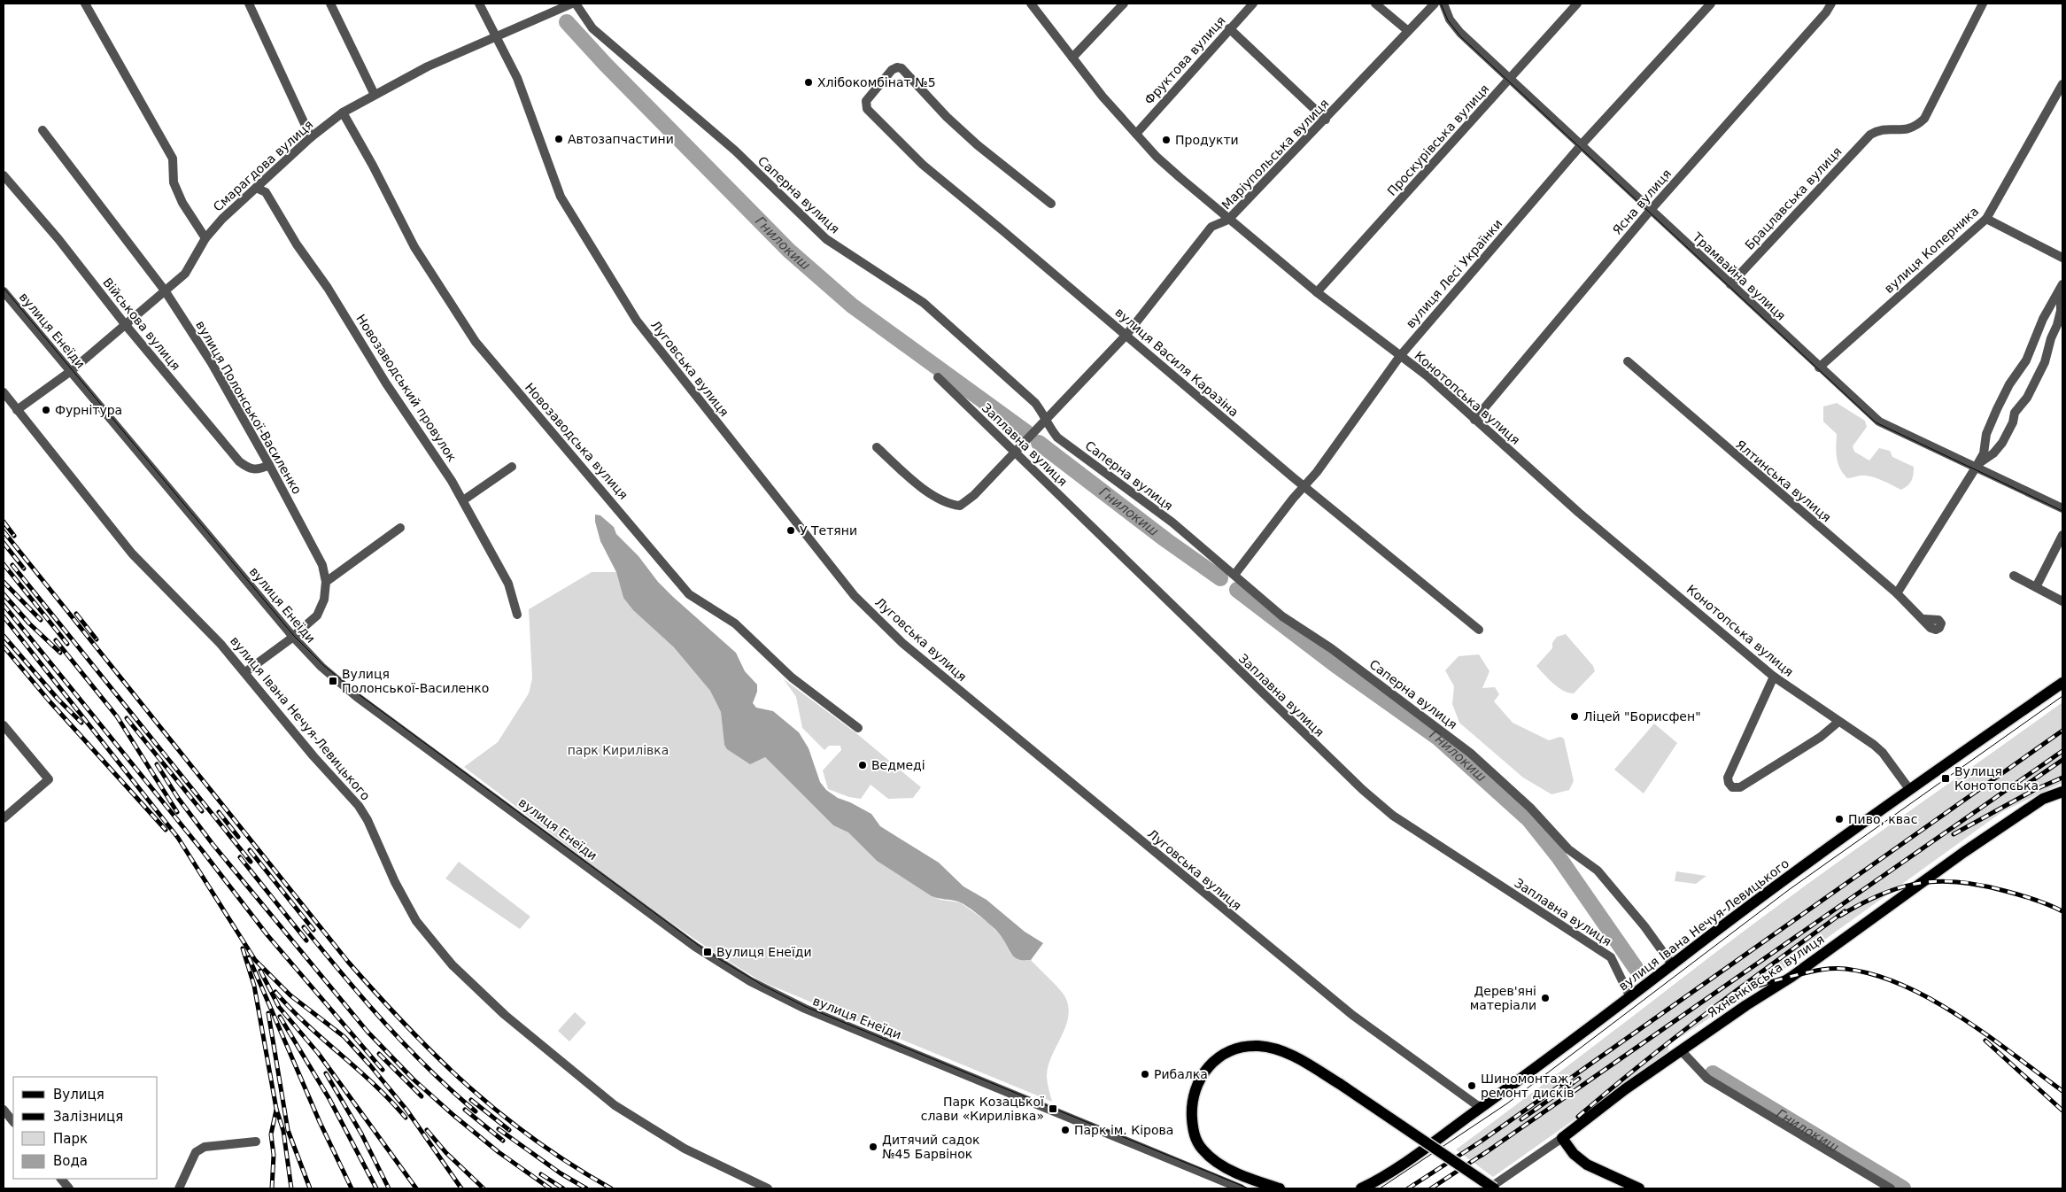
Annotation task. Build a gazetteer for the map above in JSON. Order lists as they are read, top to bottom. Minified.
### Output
{"streets":{"main road":["вулиця Івана Нечуя-Левицького","Яхненківська вулиця"],"street":["Фруктова вулиця","Проскурівська вулиця","Маріупольська вулиця","Смарагдова вулиця","Саперна вулиця","Брацлавська вулиця","Ясна вулиця","вулиця Коперника","вулиця Лесі Українки","Трамвайна вулиця","Військова вулиця","вулиця Енеїди","вулиця Василя Каразіна","Луговська вулиця","Новозаводський провулок","Конотопська вулиця","вулиця Полонської-Василенко","Новозаводська вулиця","Заплавна вулиця","Ялтинська вулиця"]},"crossings":[["Фруктова вулиця","Конотопська вулиця"],["Проскурівська вулиця","Трамвайна вулиця"],["Проскурівська вулиця","Конотопська вулиця"],["Маріупольська вулиця","Саперна вулиця"],["Маріупольська вулиця","вулиця Василя Каразіна"],["Маріупольська вулиця","Конотопська вулиця"],["Маріупольська вулиця","Заплавна вулиця"],["Смарагдова вулиця","Саперна вулиця"],["Смарагдова вулиця","Військова вулиця"],["Смарагдова вулиця","вулиця Енеїди"],["Смарагдова вулиця","Луговська вулиця"],["Смарагдова вулиця","Новозаводський провулок"],["Смарагдова вулиця","вулиця Полонської-Василенко"],["Смарагдова вулиця","Новозаводська вулиця"],["Смарагдова вулиця","вулиця Івана Нечуя-Левицького"],["Саперна вулиця","вулиця Лесі Українки"],["Саперна вулиця","вулиця Івана Нечуя-Левицького"],["Брацлавська вулиця","Трамвайна вулиця"],["Ясна вулиця","Трамвайна вулиця"],["Ясна вулиця","Конотопська вулиця"],["вулиця Коперника","Трамвайна вулиця"],["вулиця Лесі Українки","Трамвайна вулиця"],["вулиця Лесі Українки","вулиця Василя Каразіна"],["вулиця Лесі Українки","Конотопська вулиця"],["Військова вулиця","вулиця Полонської-Василенко"],["вулиця Енеїди","вулиця Полонської-Василенко"],["Луговська вулиця","вулиця Івана Нечуя-Левицького"],["Конотопська вулиця","вулиця Івана Нечуя-Левицького"],["вулиця Полонської-Василенко","вулиця Івана Нечуя-Левицького"],["Заплавна вулиця","вулиця Івана Нечуя-Левицького"]],"water":["Гнилокиш"],"parks":["парк Кирилівка"],"places":{"other":["Хлібокомбінат №5","Автозапчастини","Продукти","Фурнітура","У Тетяни","Ліцей \"Борисфен\"","Ведмеді","Пиво, квас","Дерев'янi матерiали","Рибалка","Шиномонтаж, ремонт дисків","Парк ім. Кірова","Дитячий садок №45 Барвінок"],"transit":["Вулиця Полонської-Василенко","Вулиця Конотопська","Вулиця Енеїди","Парк Козацької слави «Кирилівка»"]},"legend":["Вулиця","Залізниця","Парк","Вода"]}
